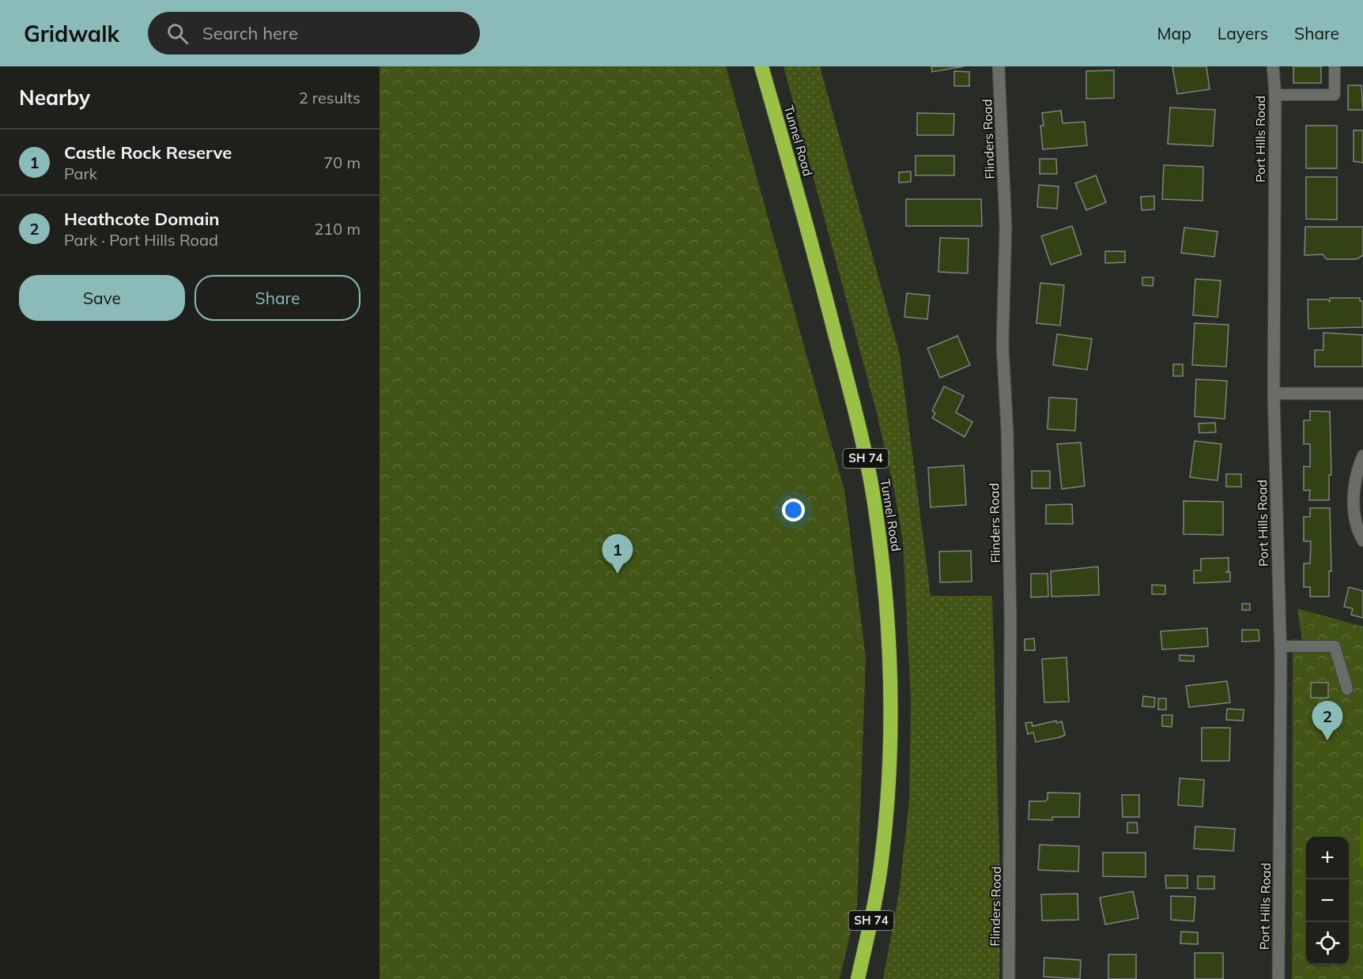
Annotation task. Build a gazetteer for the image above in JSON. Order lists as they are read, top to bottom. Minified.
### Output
{"streets":{"highway":["Tunnel Road","SH 74"],"street":["Flinders Road","Port Hills Road"]},"page":{"header":"Gridwalk","search":"Search here","nav":["Map","Layers","Share"],"heading":["Nearby","2 results"],"list":[{"mark":"1","name":"Castle Rock Reserve","note":"Park","value":"70 m"},{"mark":"2","name":"Heathcote Domain","note":"Park · Port Hills Road","value":"210 m"}],"buttons":["Save","Share"],"pins":["1","2"],"map_buttons":["+","−"]}}
